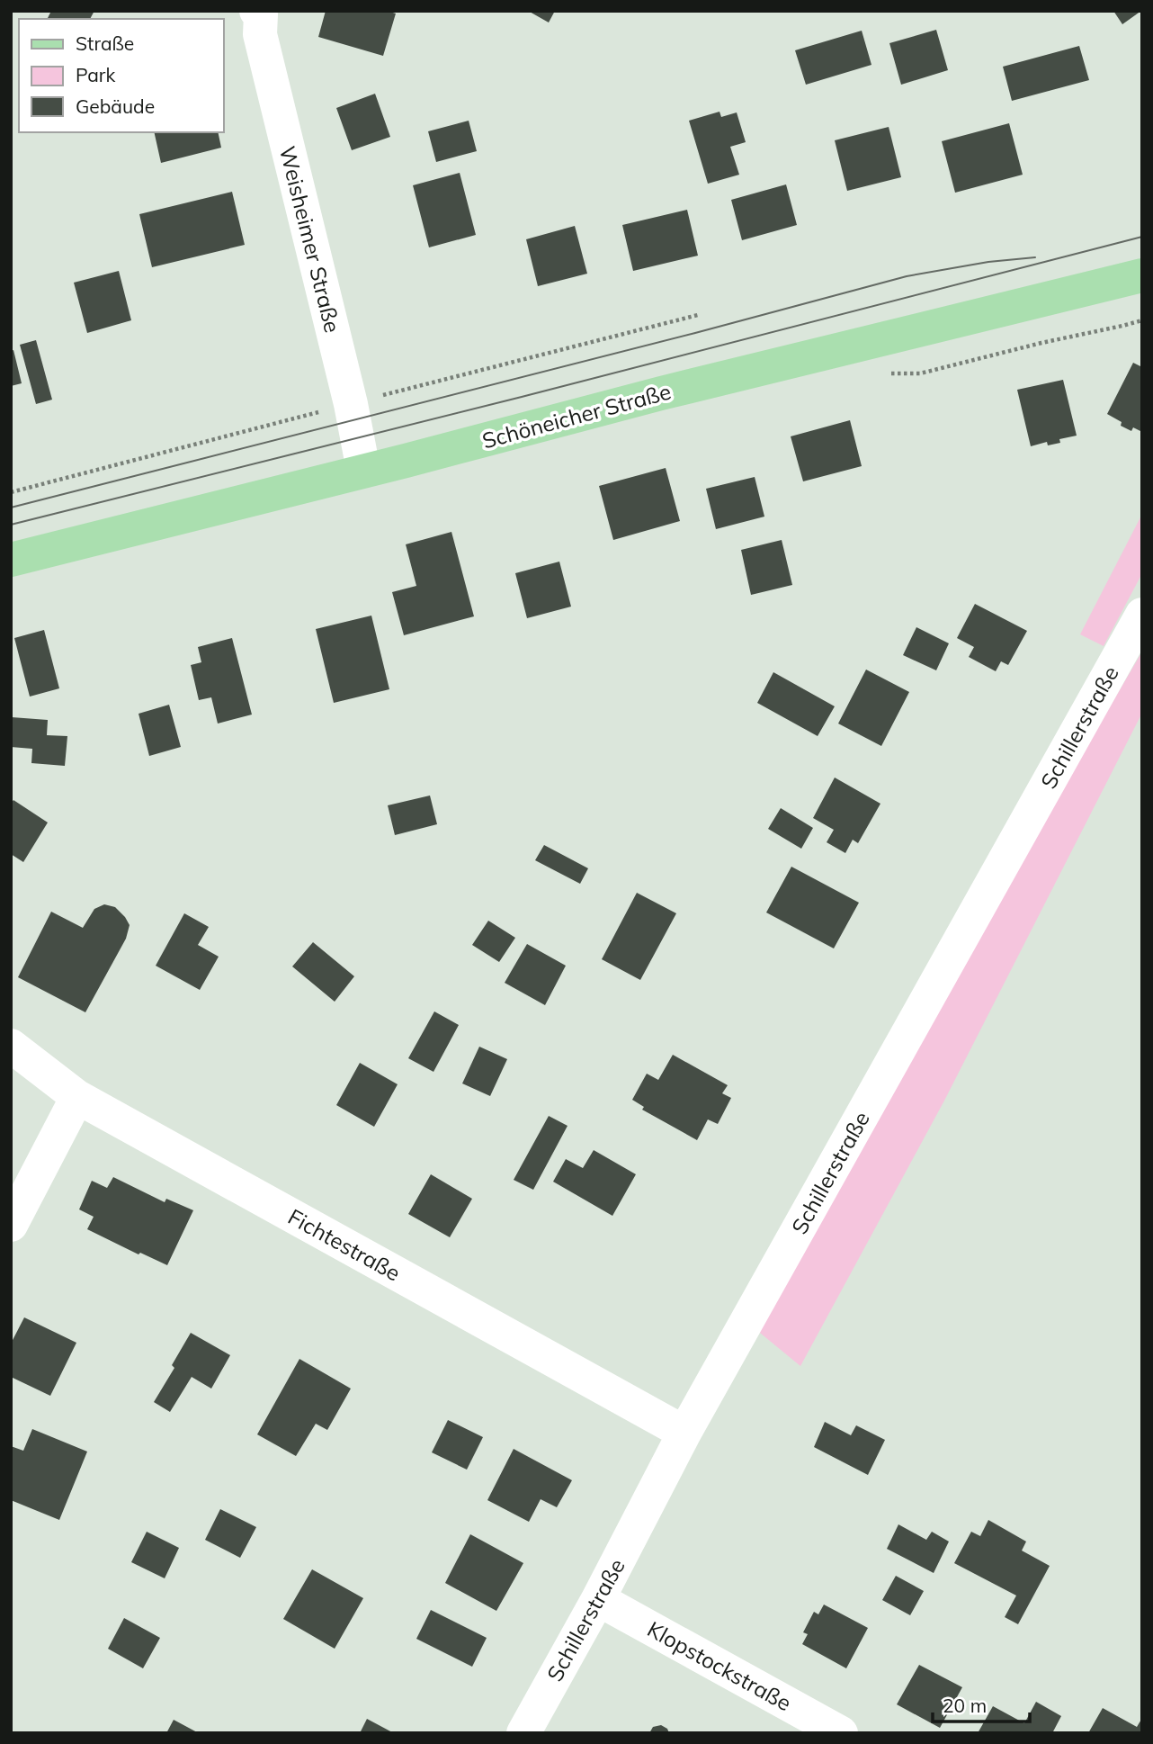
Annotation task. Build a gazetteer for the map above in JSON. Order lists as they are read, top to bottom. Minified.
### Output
{"streets":{"main road":["Schöneicher Straße"],"street":["Weisheimer Straße","Schillerstraße","Fichtestraße","Klopstockstraße"]},"crossings":[["Weisheimer Straße","Schöneicher Straße"],["Schillerstraße","Fichtestraße"],["Schillerstraße","Klopstockstraße"]],"legend":["Straße","Park","Gebäude"],"scale_bar":"20 m"}
